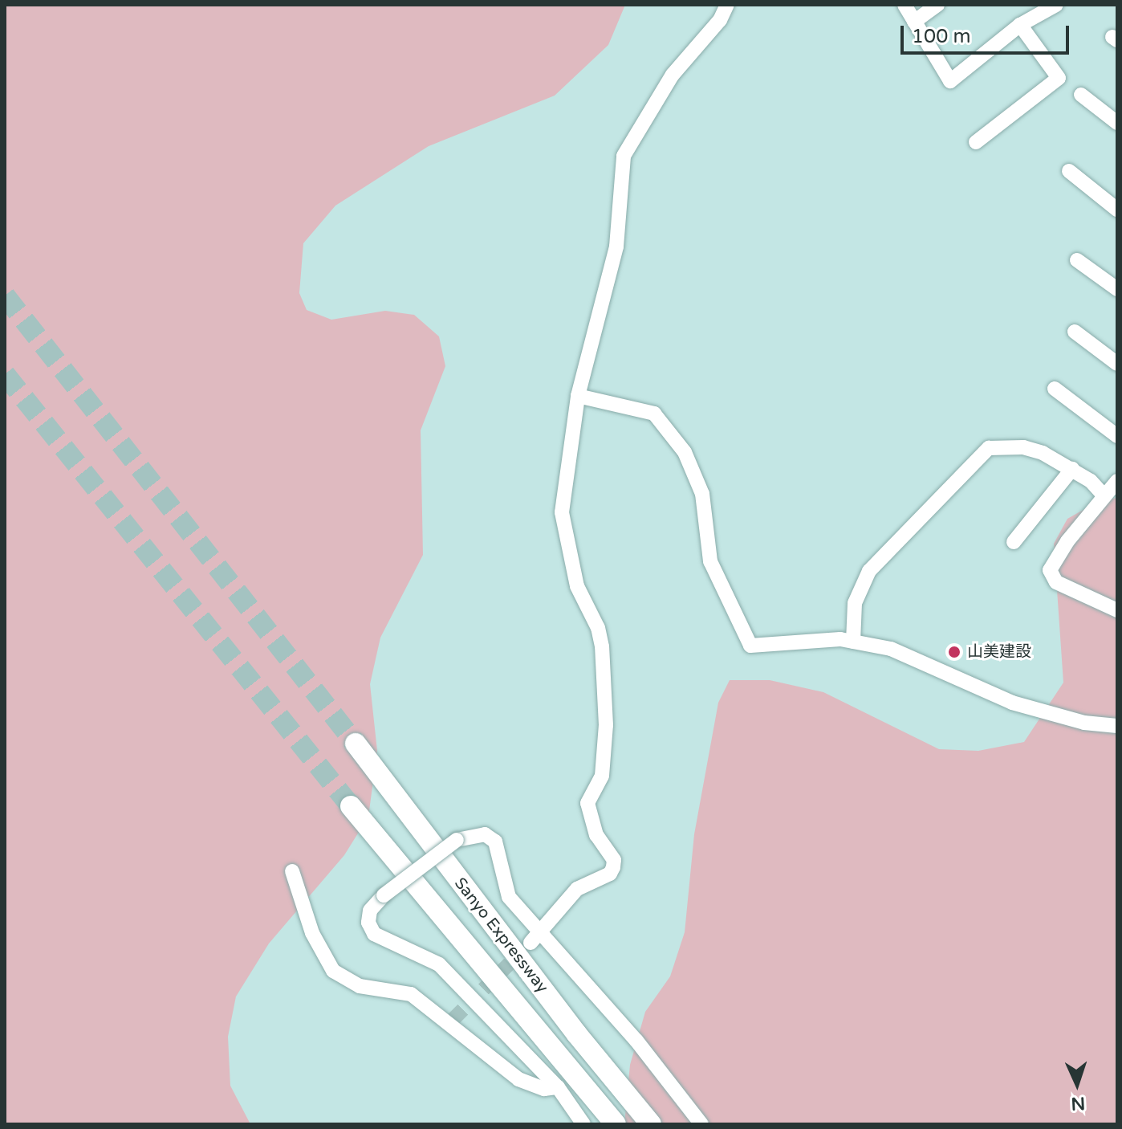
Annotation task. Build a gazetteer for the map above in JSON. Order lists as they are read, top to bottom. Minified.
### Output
{"streets":{"highway":["Sanyo Expressway"]},"places":["山美建設"],"scale_bar":"100 m","north":"bottom"}
